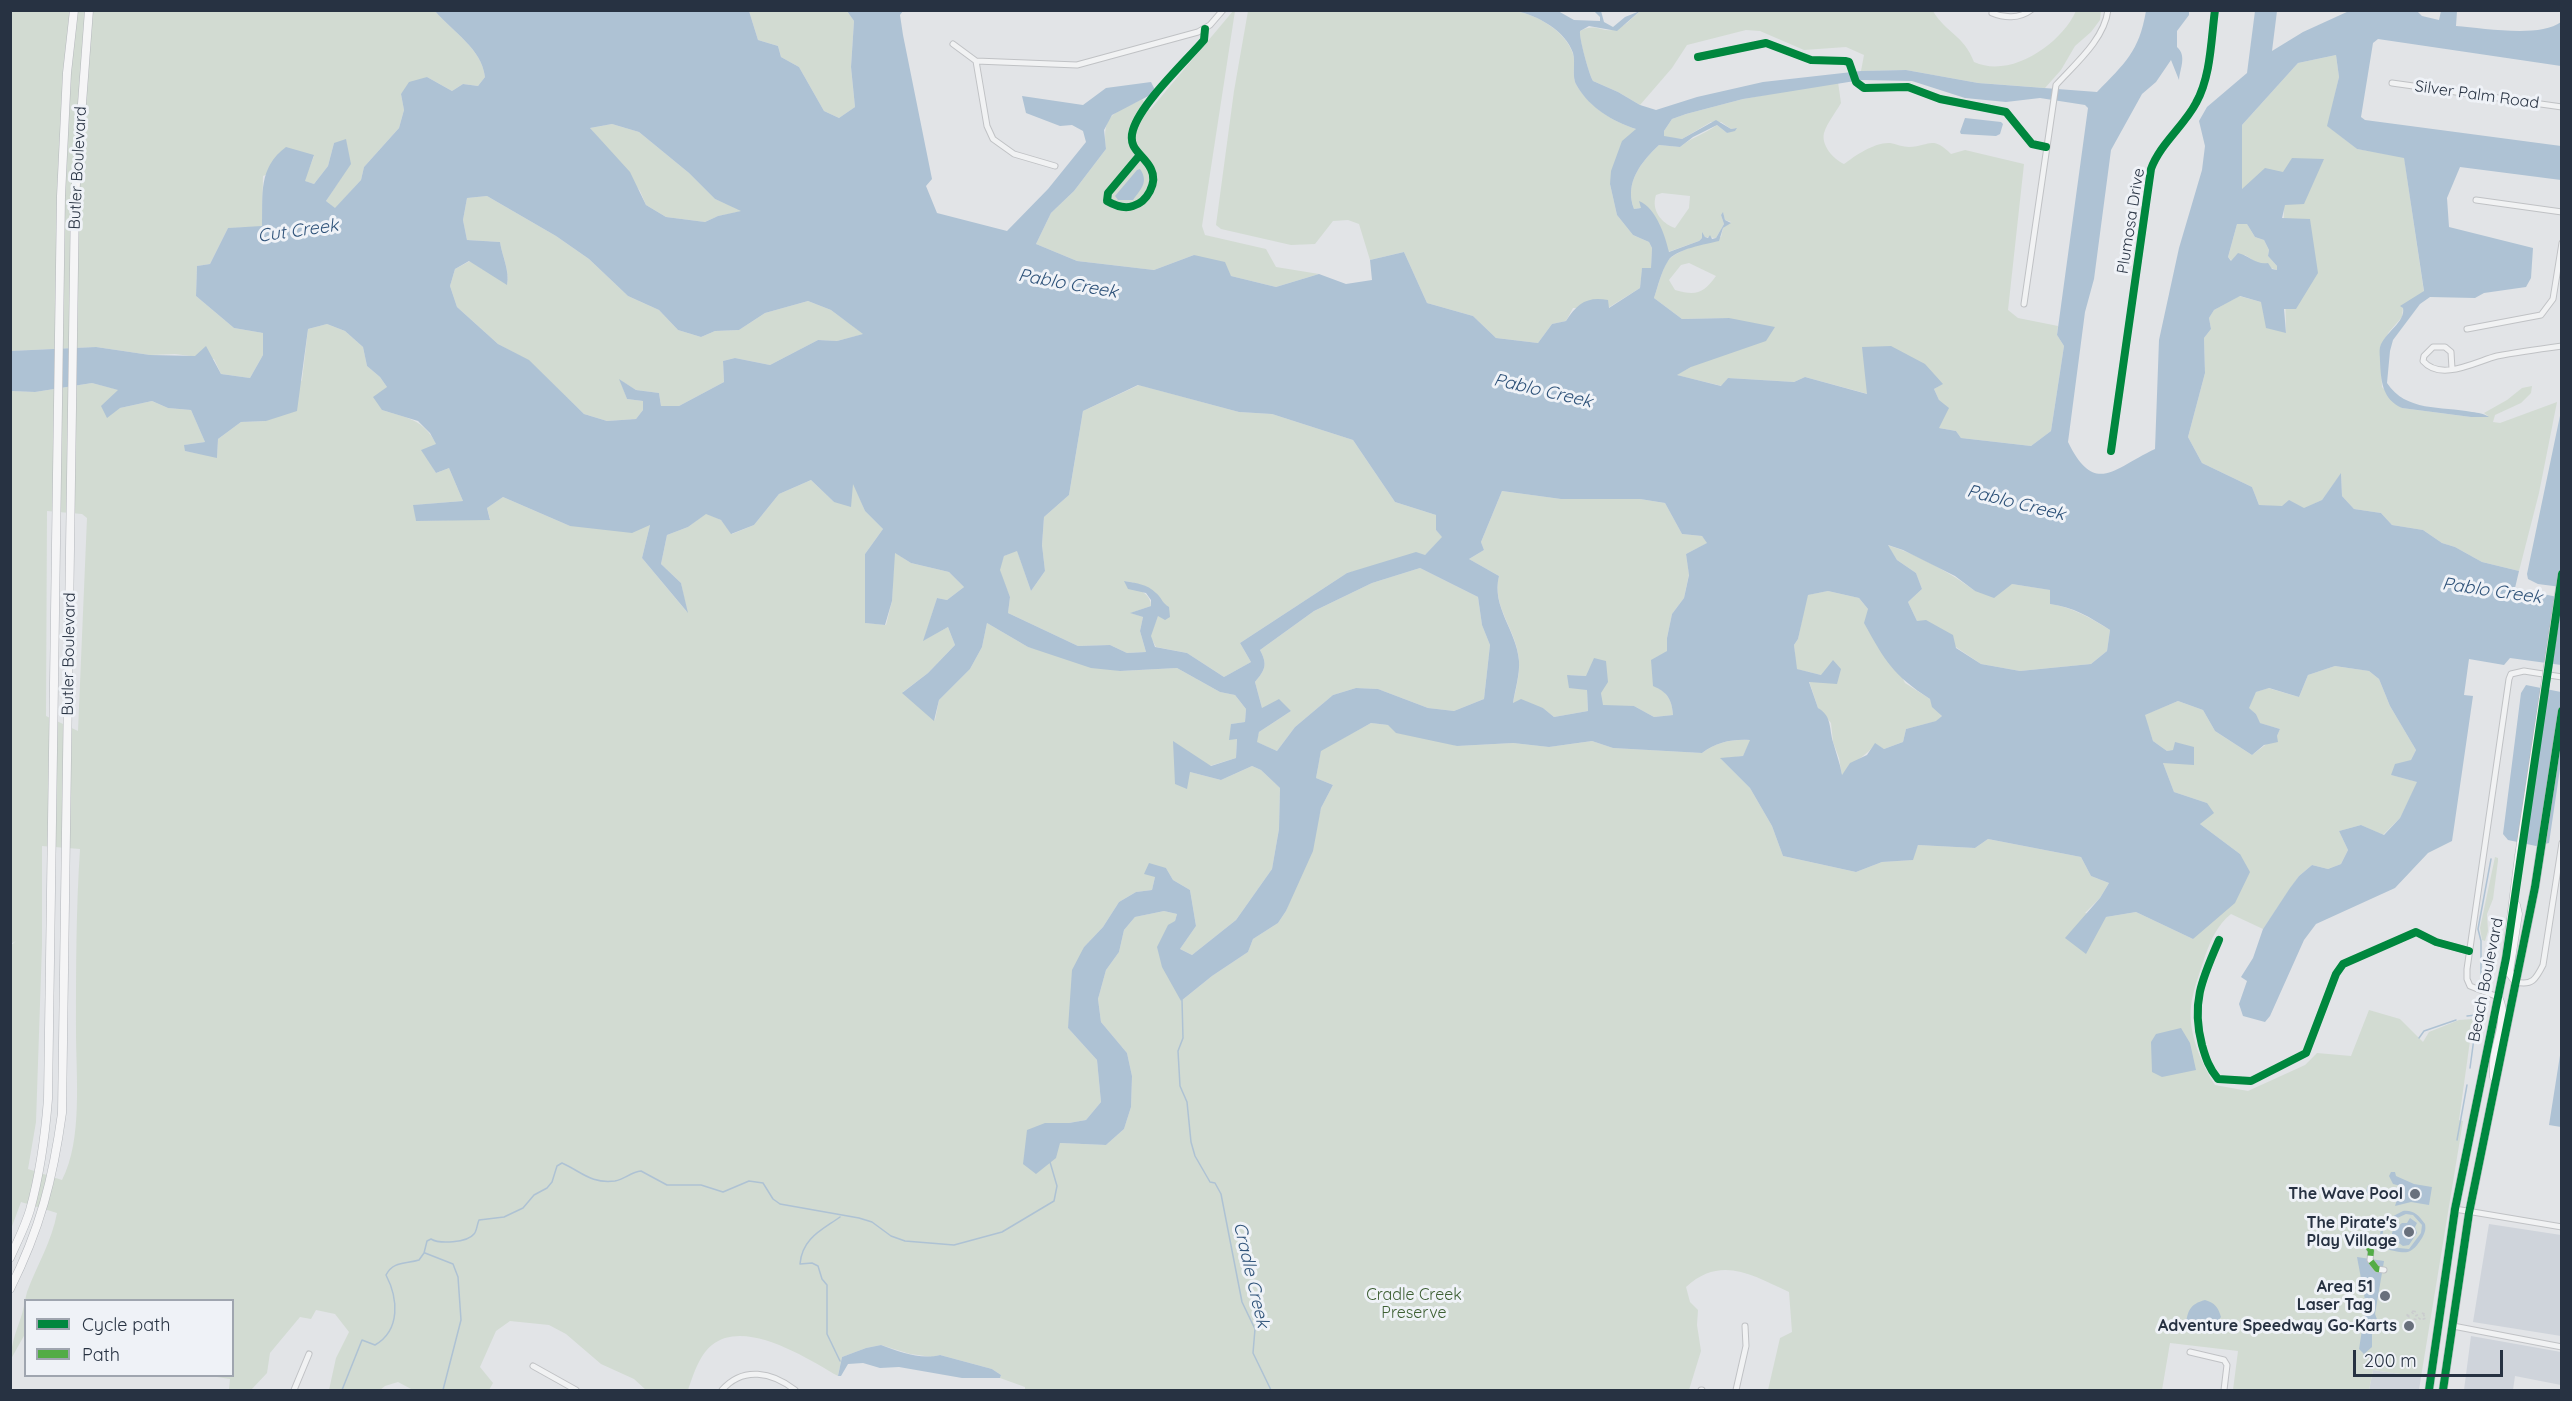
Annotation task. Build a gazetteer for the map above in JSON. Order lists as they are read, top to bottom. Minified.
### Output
{"streets":{"highway":["Butler Boulevard","Beach Boulevard"],"street":["Silver Palm Road","Plumosa Drive"]},"water":["Cut Creek","Pablo Creek","Cradle Creek"],"parks":["Cradle Creek Preserve"],"places":["The Wave Pool","The Pirate's Play Village","Area 51 Laser Tag","Adventure Speedway Go-Karts"],"legend":["Cycle path","Path"],"scale_bar":"200 m"}
